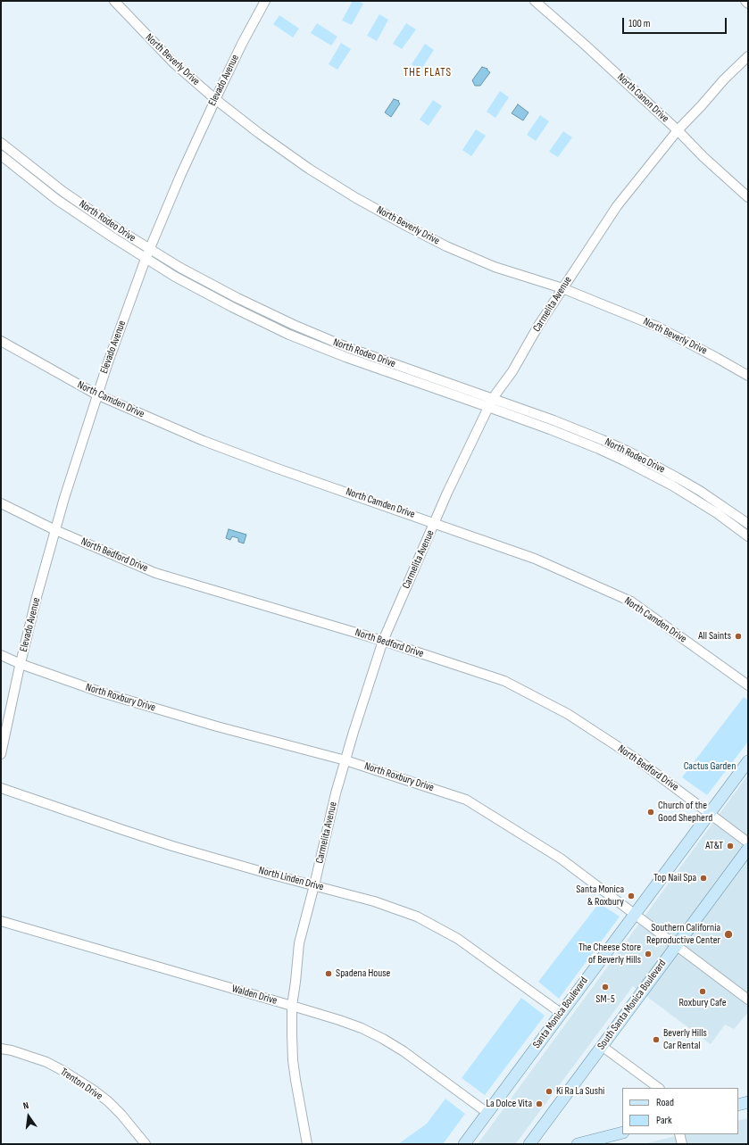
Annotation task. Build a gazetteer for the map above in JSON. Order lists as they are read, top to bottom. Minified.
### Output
{"streets":{"main road":["South Santa Monica Boulevard","Santa Monica Boulevard"],"street":["North Beverly Drive","Elevado Avenue","North Canon Drive","North Rodeo Drive","Carmelita Avenue","North Camden Drive","North Bedford Drive","North Roxbury Drive","North Linden Drive","Walden Drive","Trenton Drive"]},"crossings":[["North Beverly Drive","Elevado Avenue"],["North Beverly Drive","Carmelita Avenue"],["Elevado Avenue","North Rodeo Drive"],["Elevado Avenue","North Camden Drive"],["Elevado Avenue","North Bedford Drive"],["Elevado Avenue","North Roxbury Drive"],["North Canon Drive","Carmelita Avenue"],["North Rodeo Drive","Carmelita Avenue"],["Carmelita Avenue","North Camden Drive"],["Carmelita Avenue","North Bedford Drive"],["Carmelita Avenue","North Roxbury Drive"],["Carmelita Avenue","North Linden Drive"],["Carmelita Avenue","Walden Drive"],["North Bedford Drive","Santa Monica Boulevard"],["North Roxbury Drive","South Santa Monica Boulevard"],["North Roxbury Drive","Santa Monica Boulevard"],["North Linden Drive","Santa Monica Boulevard"],["Walden Drive","Santa Monica Boulevard"]],"districts":["THE FLATS"],"parks":["Cactus Garden"],"places":["All Saints","Church of the Good Shepherd","AT&T","Top Nail Spa","Santa Monica & Roxbury","Southern California Reproductive Center","The Cheese Store of Beverly Hills","Spadena House","SM-5","Roxbury Cafe","Beverly Hills Car Rental","Ki Ra La Sushi","La Dolce Vita"],"legend":["Road","Park"],"scale_bar":"100 m","north":"top"}
